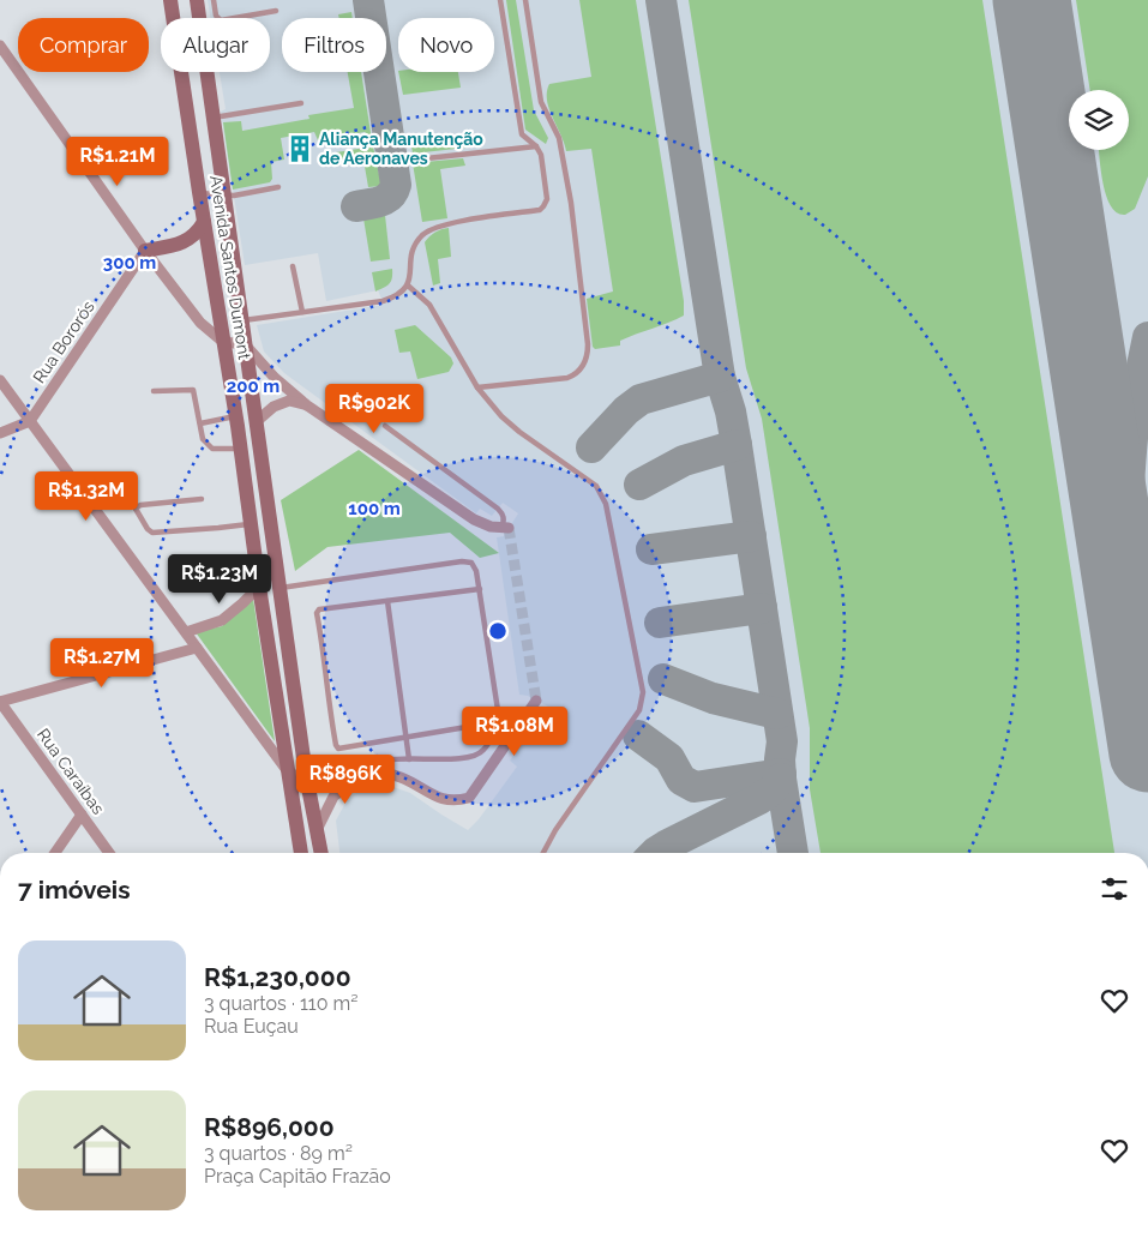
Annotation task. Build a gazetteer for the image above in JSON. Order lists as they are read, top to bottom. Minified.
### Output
{"streets":{"main road":["Avenida Santos Dumont"],"street":["Rua Bororós","Rua Caraíbas"]},"places":{"building":["Aliança Manutenção de Aeronaves"]},"page":{"chip":["Comprar","Alugar","Filtros","Novo"],"price":["R$1.21M","R$902K","R$1.32M","R$1.23M","R$1.27M","R$1.08M","R$896K"],"heading":"7 imóveis","list":[{"name":"R$1,230,000","note":"3 quartos · 110 m² · Rua Euçau"},{"name":"R$896,000","note":"3 quartos · 89 m² · Praça Capitão Frazão"}]},"rings":["300 m","200 m","100 m"]}
